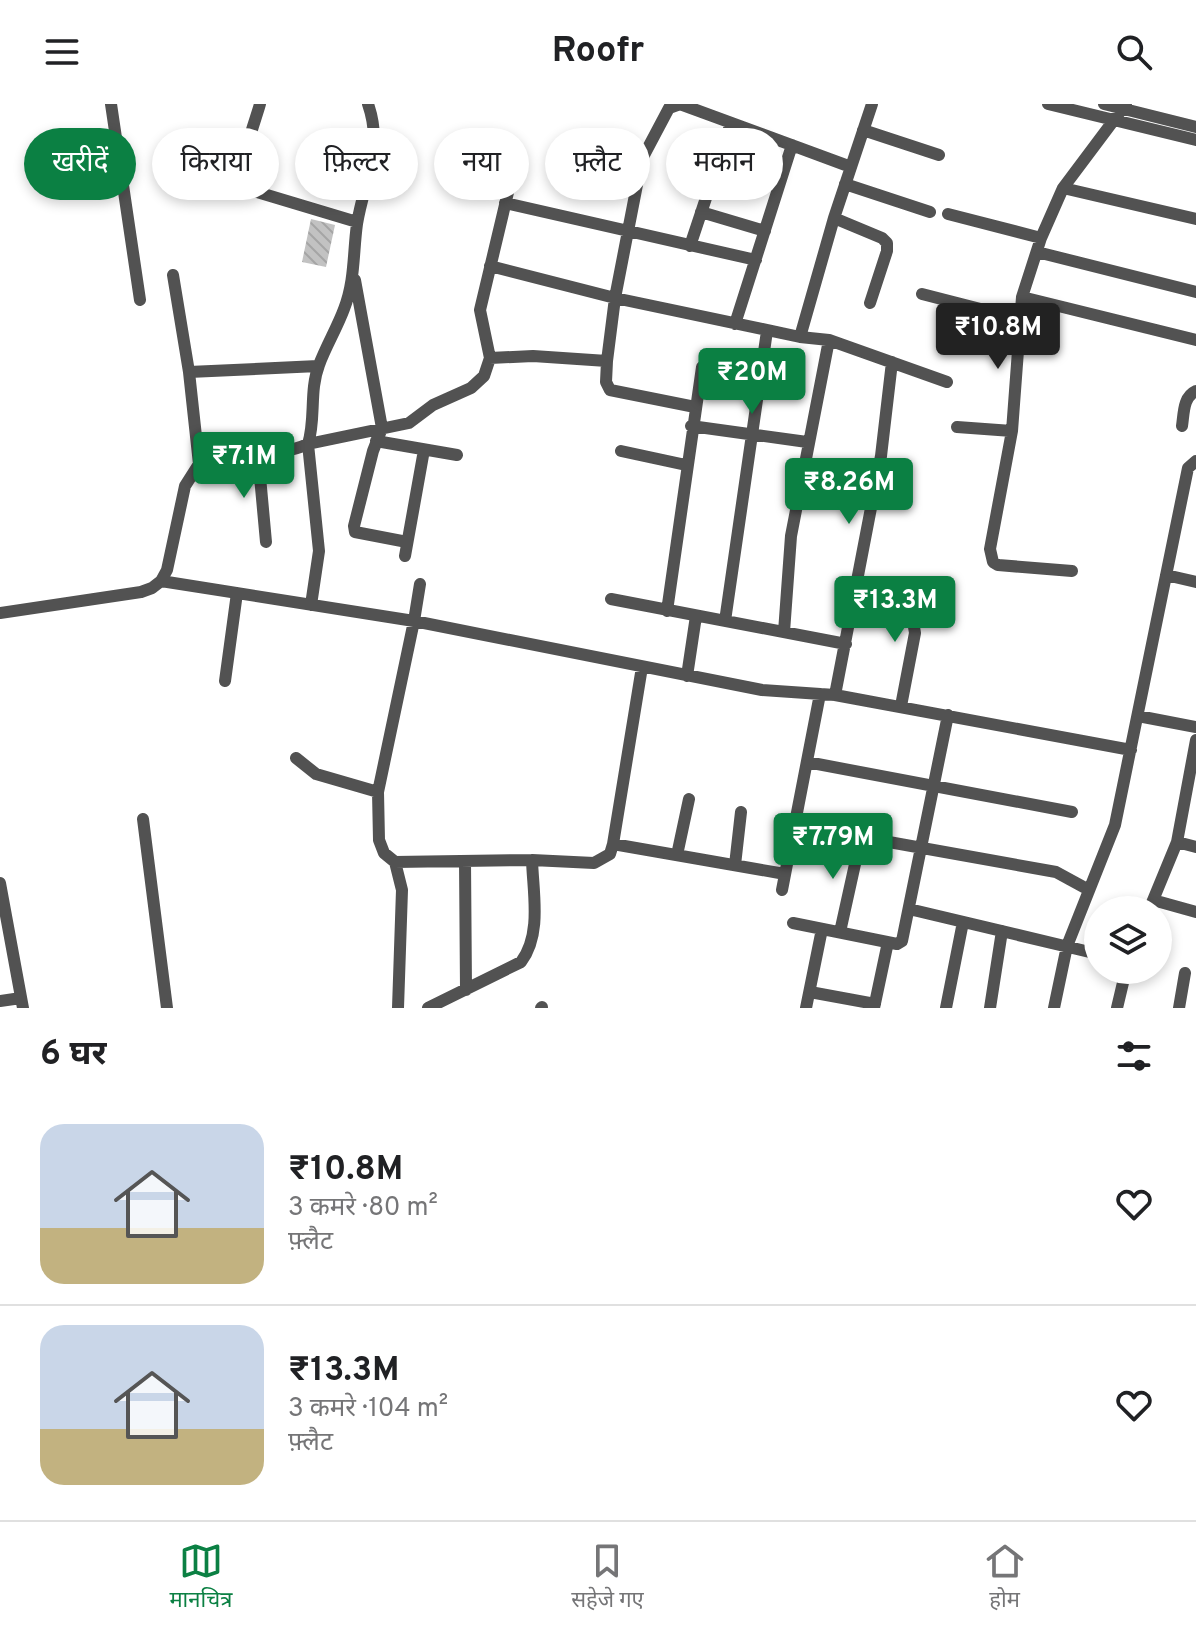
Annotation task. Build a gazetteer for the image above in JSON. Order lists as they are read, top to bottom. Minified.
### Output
{"page":{"header":"Roofr","chip":["खरीदें","किराया","फ़िल्टर","नया","फ़्लैट","मकान"],"price":["₹10.8M","₹20M","₹7.1M","₹8.26M","₹13.3M","₹7.79M"],"heading":"6 घर","list":[{"name":"₹10.8M","note":"3 कमरे · 80 m² · फ़्लैट"},{"name":"₹13.3M","note":"3 कमरे · 104 m² · फ़्लैट"}],"tabs":["मानचित्र","सहेजे गए","होम"]}}
